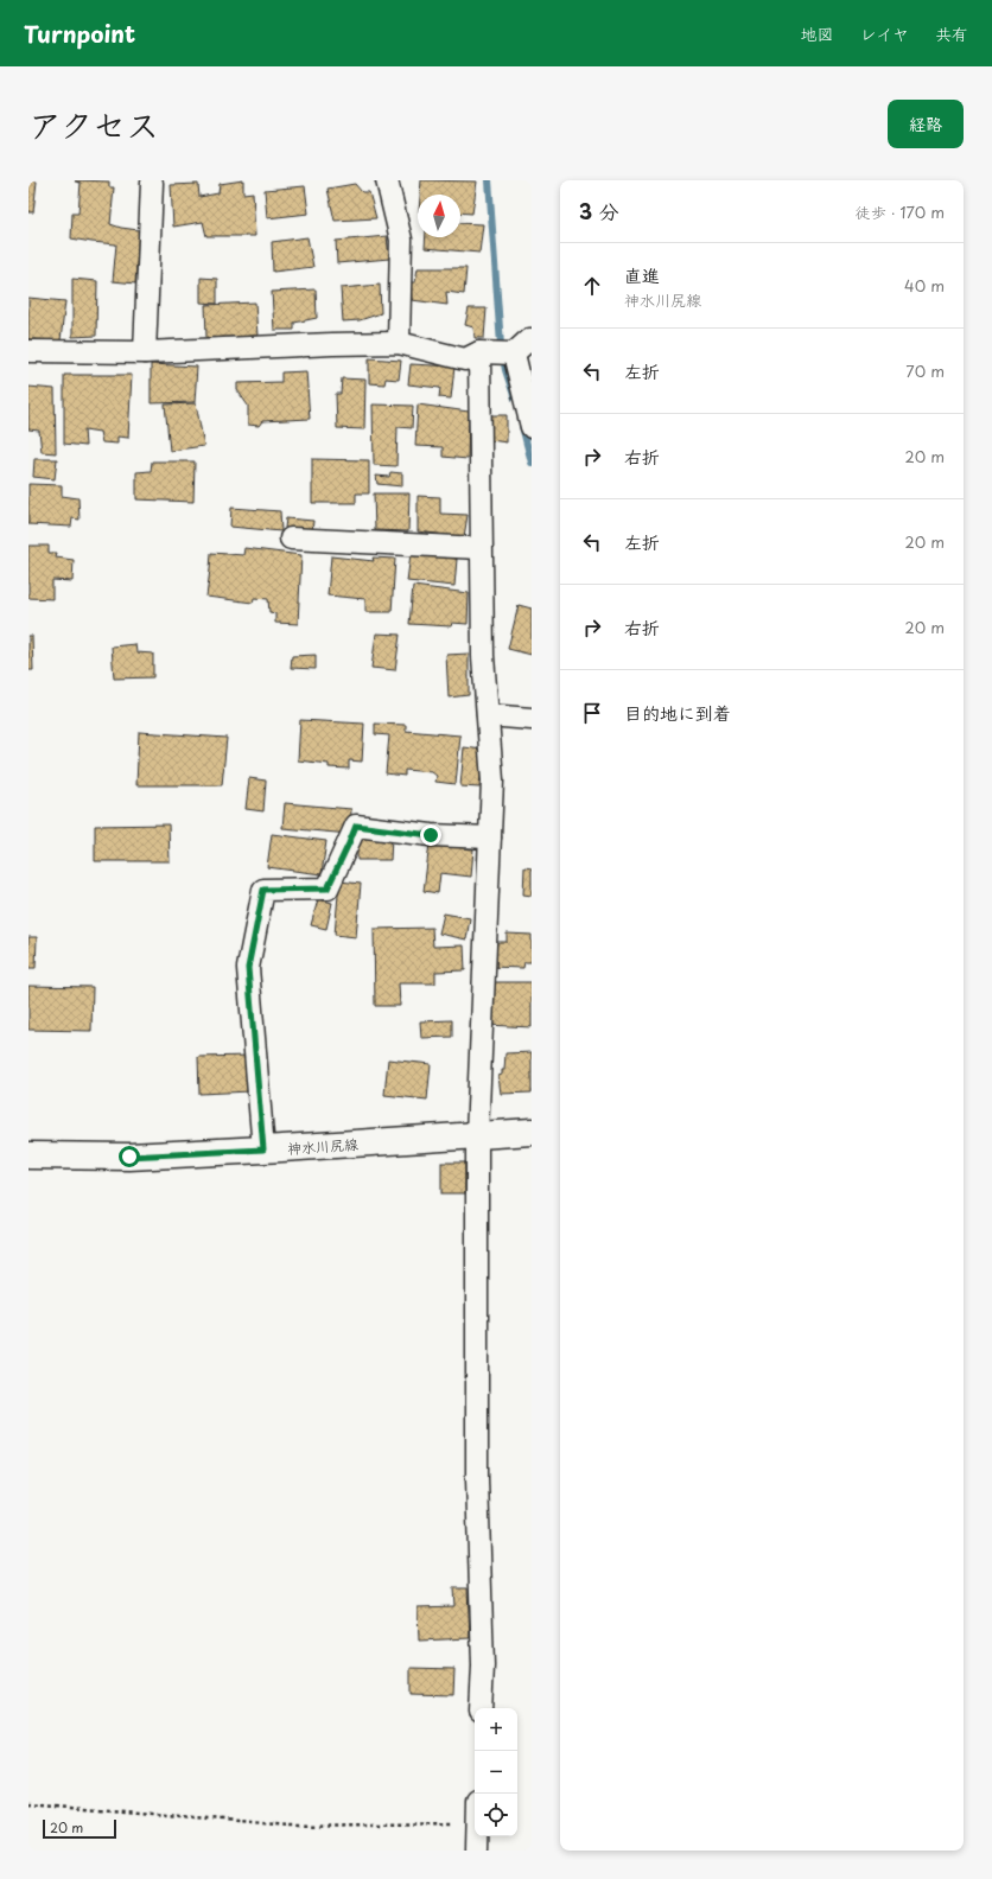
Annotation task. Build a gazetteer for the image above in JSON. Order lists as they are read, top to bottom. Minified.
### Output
{"streets":{"main road":["神水川尻線"]},"scale_bar":"20 m","north":"top","page":{"header":"Turnpoint","nav":["地図","レイヤ","共有"],"title":"アクセス","buttons":"経路","heading":["3 分","徒歩 · 170 m"],"list":[["直進","神水川尻線","40 m"],["左折","70 m"],["右折","20 m"],["左折","20 m"],["右折","20 m"],"目的地に到着"],"map_buttons":["+","−"],"scale":"20 m"}}
